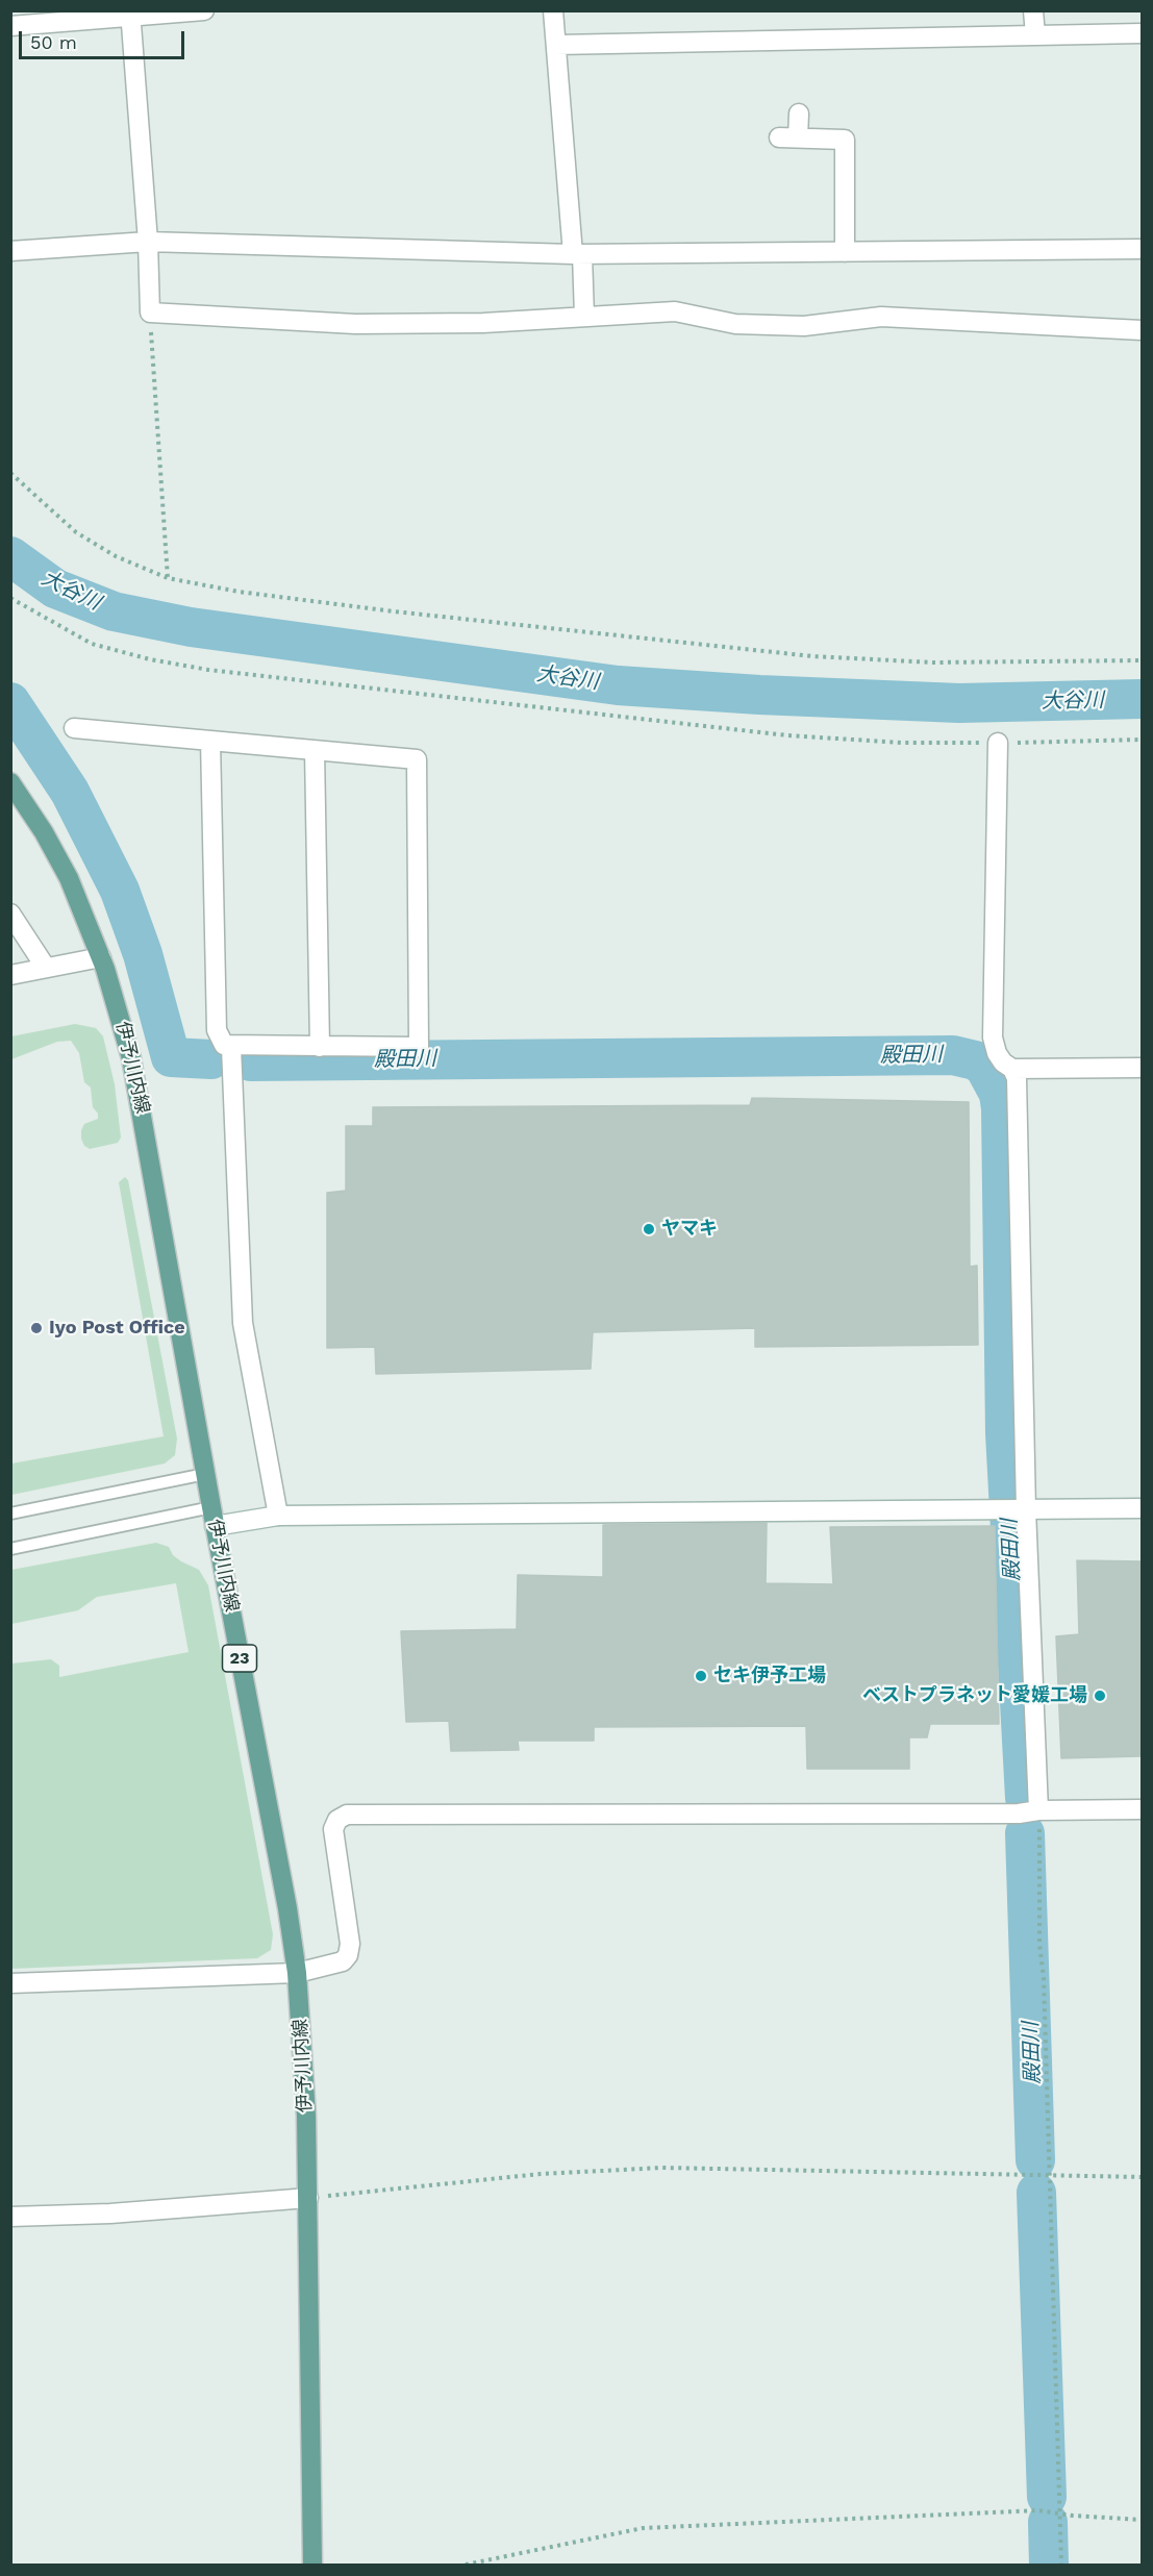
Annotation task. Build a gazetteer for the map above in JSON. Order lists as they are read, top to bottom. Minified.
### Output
{"streets":{"main road":["伊予川内線","23"]},"water":["大谷川","殿田川"],"places":["ヤマキ","Iyo Post Office","セキ伊予工場","ベストプラネット愛媛工場"],"scale_bar":"50 m"}
